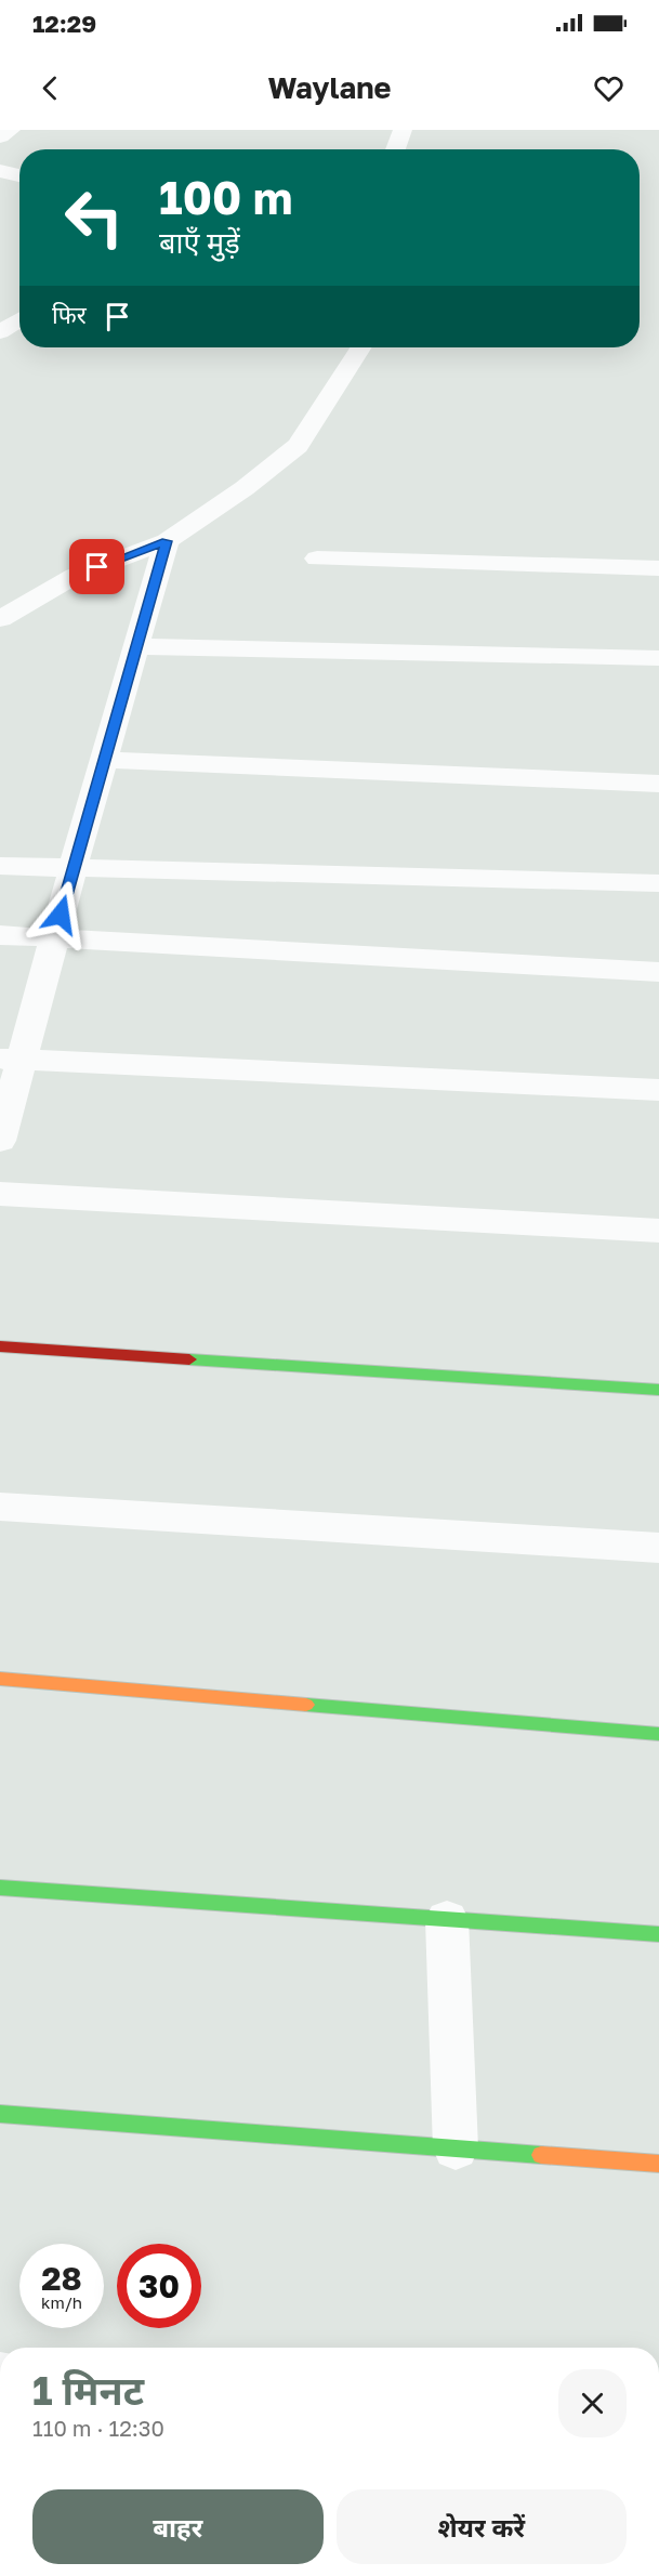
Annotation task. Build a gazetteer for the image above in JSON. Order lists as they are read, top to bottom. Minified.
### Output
{"page":{"status":"12:29","header":"Waylane","turn":["100 m","बाएँ मुड़ें"],"then":"फिर","speed":"28 km/h","limit":"30","heading":["1 मिनट","110 m · 12:30"],"buttons":["बाहर","शेयर करें"]}}
